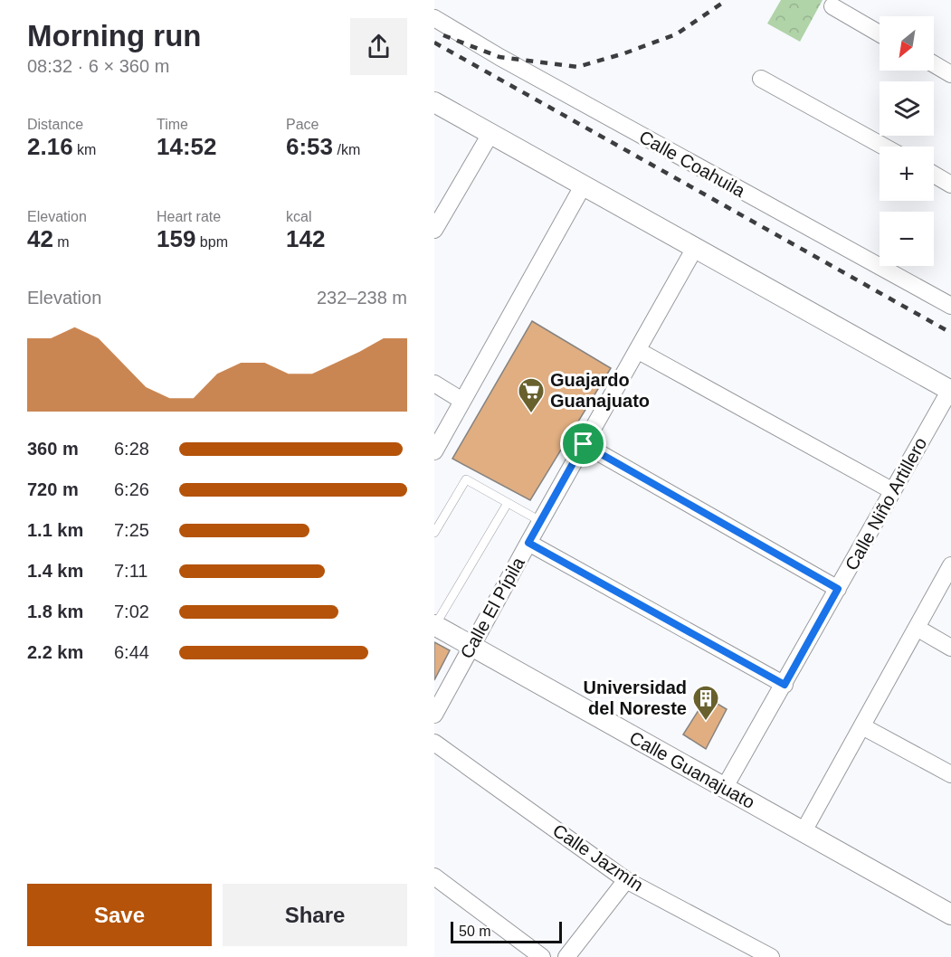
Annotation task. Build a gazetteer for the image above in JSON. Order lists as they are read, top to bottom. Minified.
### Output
{"streets":{"street":["Calle Coahuila","Calle Niño Artillero","Calle El Pípila","Calle Guanajuato","Calle Jazmín"]},"crossings":[["Calle Niño Artillero","Calle Guanajuato"],["Calle El Pípila","Calle Guanajuato"]],"places":{"supermarket":["Guajardo Guanajuato"],"building":["Universidad del Noreste"]},"scale_bar":"50 m","north":"bottom left","page":{"heading":["Morning run","08:32 · 6 × 360 m"],"map_buttons":["+","−"],"stats":[["Distance","2.16 km"],["Time","14:52"],["Pace","6:53 /km"],["Elevation","42 m"],["Heart rate","159 bpm"],["kcal","142"]],"chart":["Elevation","232–238 m"],"list":[{"name":"360 m","note":"6:28"},{"name":"720 m","note":"6:26"},{"name":"1.1 km","note":"7:25"},{"name":"1.4 km","note":"7:11"},{"name":"1.8 km","note":"7:02"},{"name":"2.2 km","note":"6:44"}],"buttons":["Save","Share"],"scale":"50 m"}}
